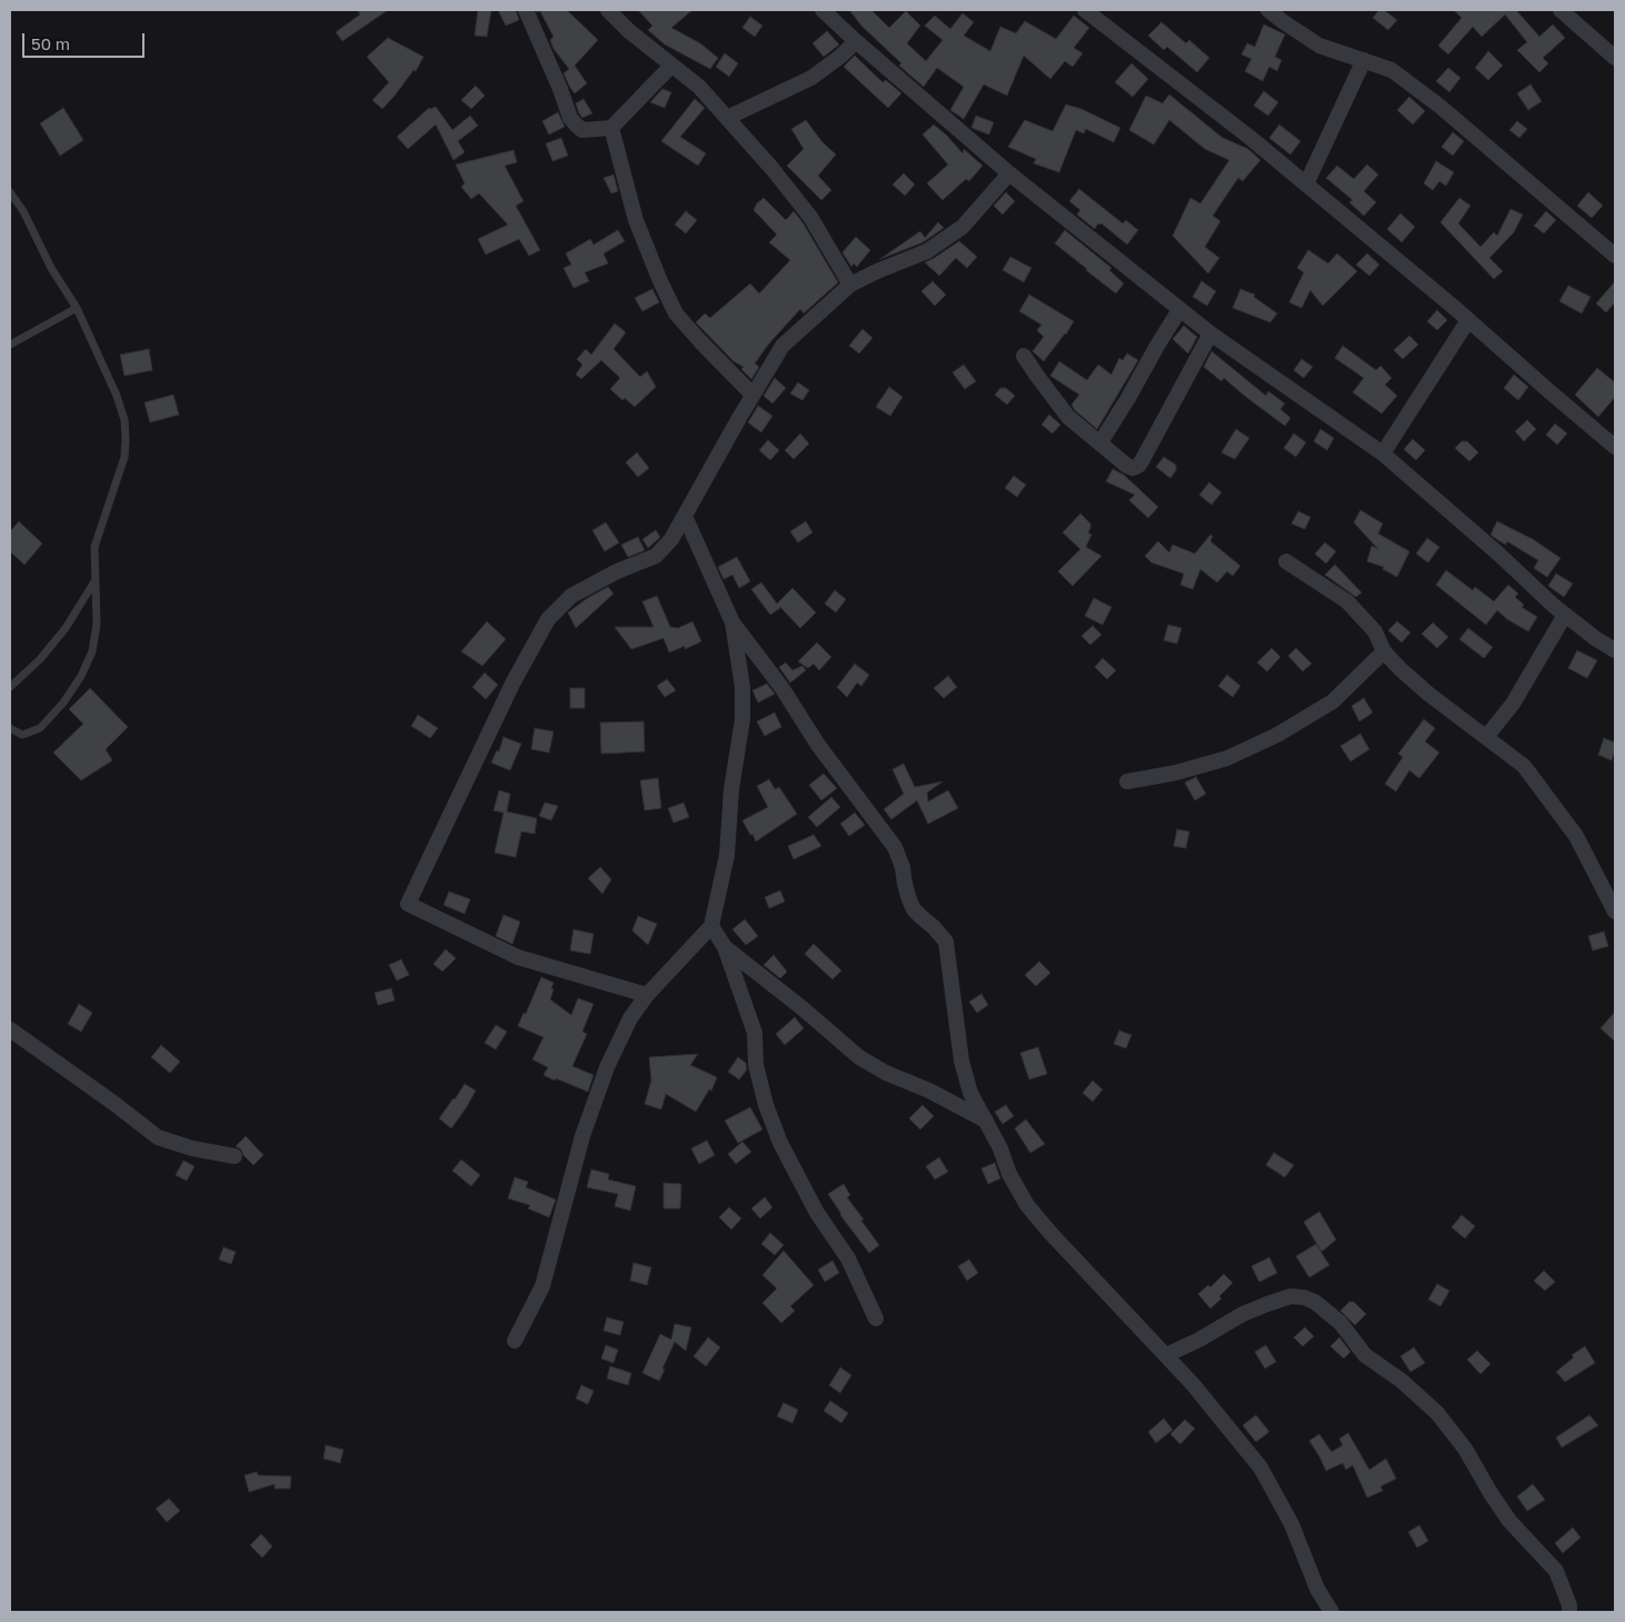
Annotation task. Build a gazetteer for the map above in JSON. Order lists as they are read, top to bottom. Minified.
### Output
{"scale_bar":"50 m"}
